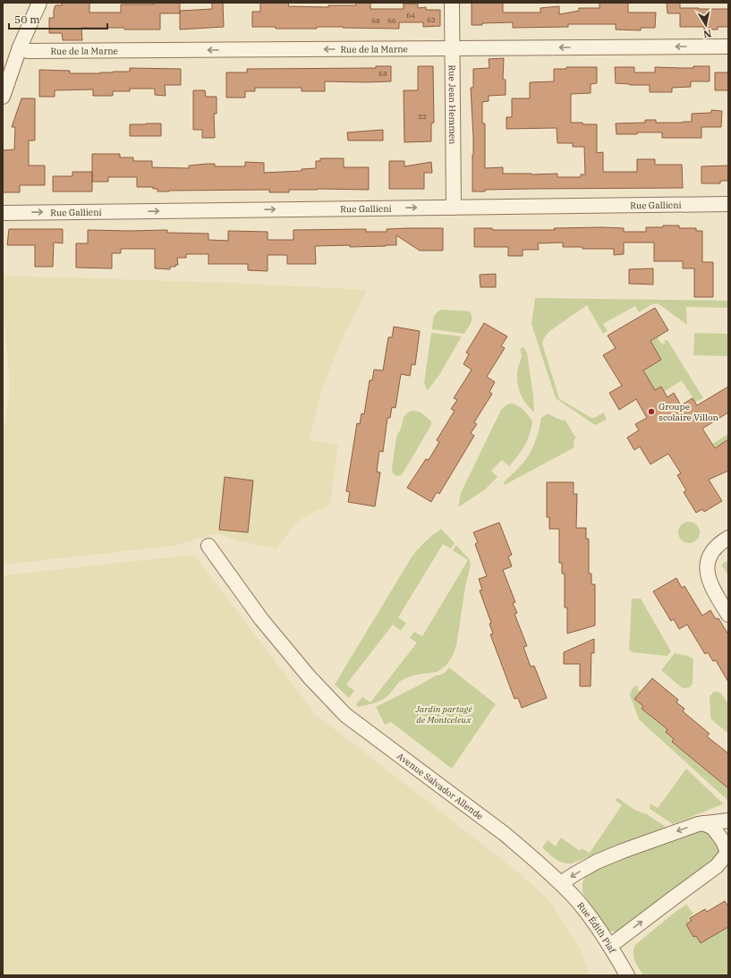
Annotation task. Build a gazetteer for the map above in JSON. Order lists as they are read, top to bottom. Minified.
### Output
{"streets":{"street":["Rue de la Marne","Rue Jean Hemmen","Rue Gallieni","Avenue Salvador Allende","Rue Édith Piaf"]},"crossings":[["Rue de la Marne","Rue Jean Hemmen"],["Rue Jean Hemmen","Rue Gallieni"],["Avenue Salvador Allende","Rue Édith Piaf"]],"one_way":["Rue de la Marne","Rue Gallieni"],"parks":["Jardin partagé de Montceleux"],"places":["Groupe scolaire Villon"],"house_numbers":["64","62","68","66","63","22"],"scale_bar":"50 m","north":"bottom"}
